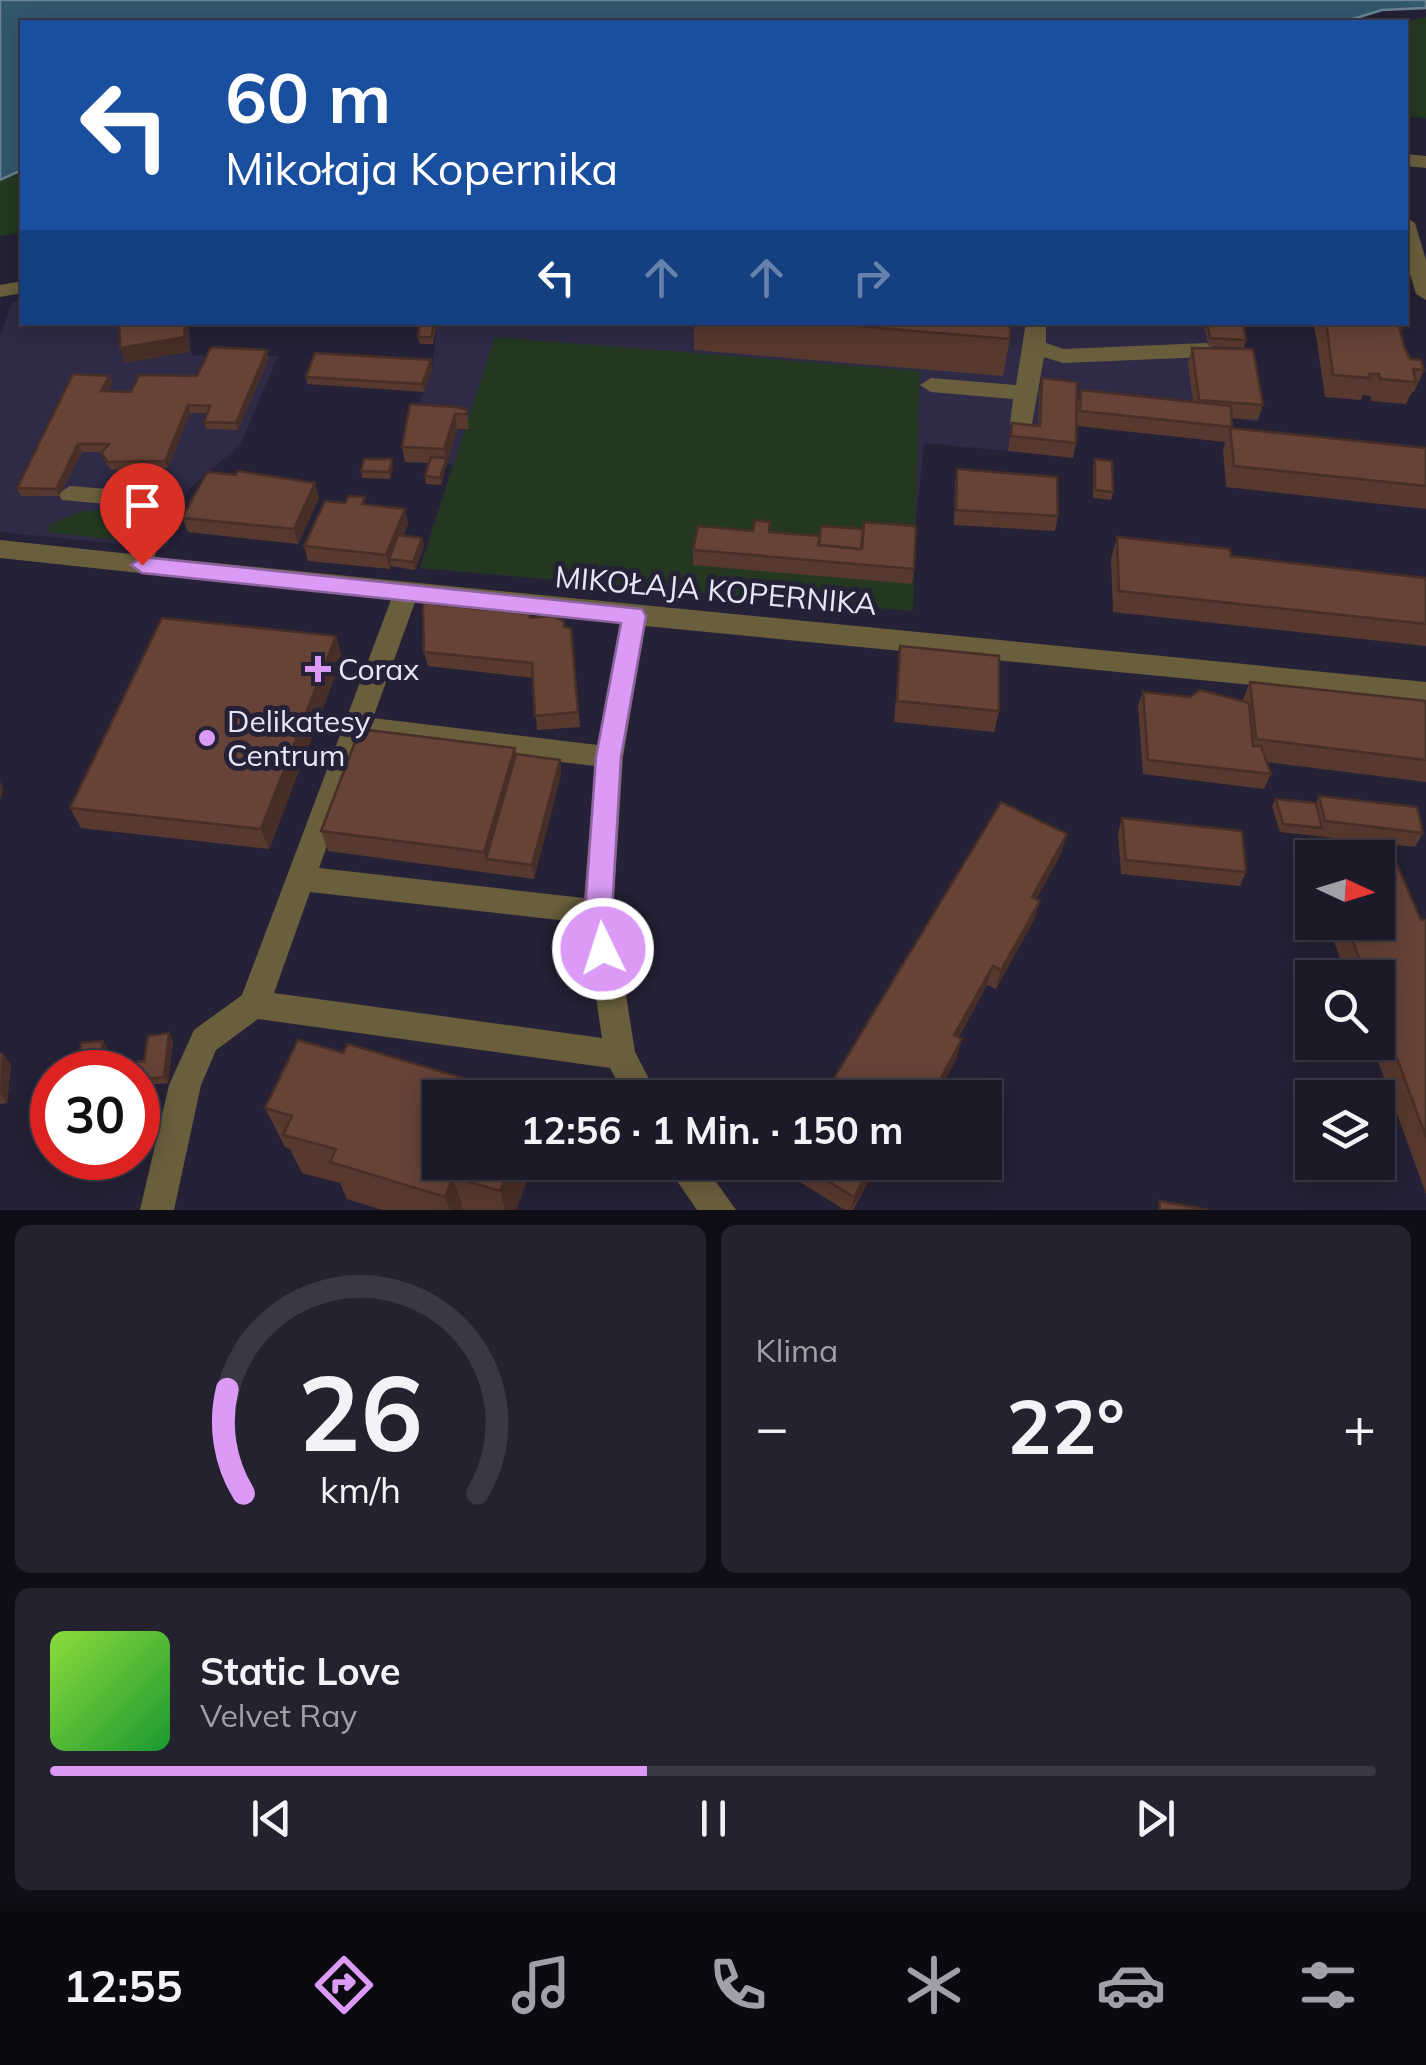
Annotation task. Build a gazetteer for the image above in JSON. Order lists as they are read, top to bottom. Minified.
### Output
{"streets":{"street":["MIKOŁAJA KOPERNIKA"]},"places":{"health":["Corax"],"other":["Delikatesy Centrum"]},"north":"right","page":{"turn":["60 m","Mikołaja Kopernika"],"limit":"30","trip":"12:56 · 1 Min. · 150 m","tile":"Klima","heat":["−","22°","+"],"song":["Static Love","Velvet Ray"],"tabs":"12:55","gauge":["26","km/h"]}}
